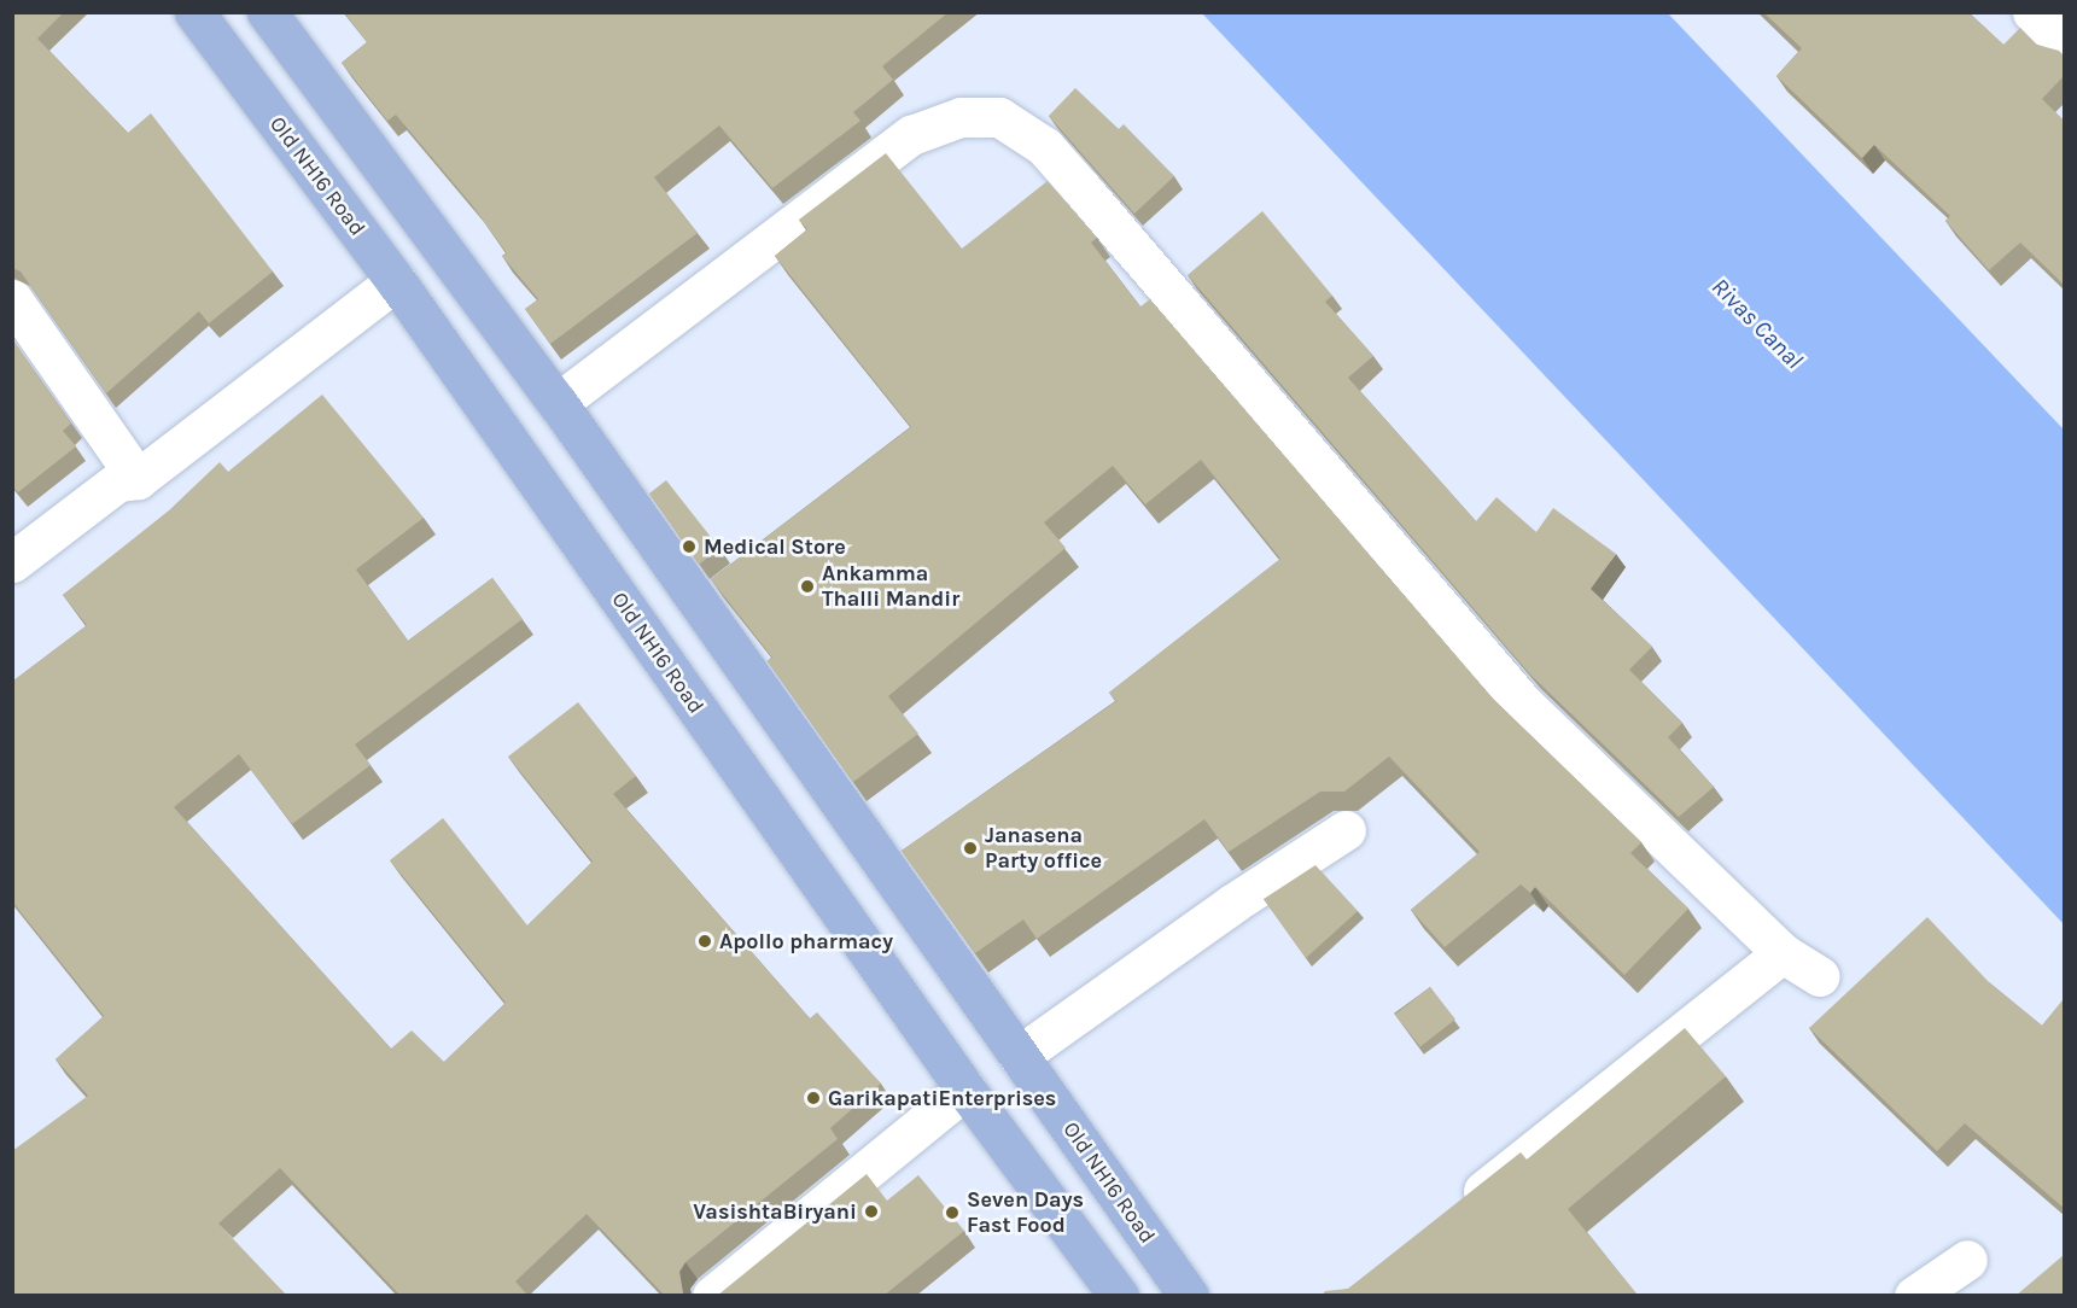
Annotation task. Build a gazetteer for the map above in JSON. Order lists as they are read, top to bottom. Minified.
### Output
{"streets":{"main road":["Old NH16 Road"]},"water":["Rivas Canal"],"places":["Medical Store","Ankamma Thalli Mandir","Janasena Party office","Apollo pharmacy","GarikapatiEnterprises","VasishtaBiryani","Seven Days Fast Food"]}
